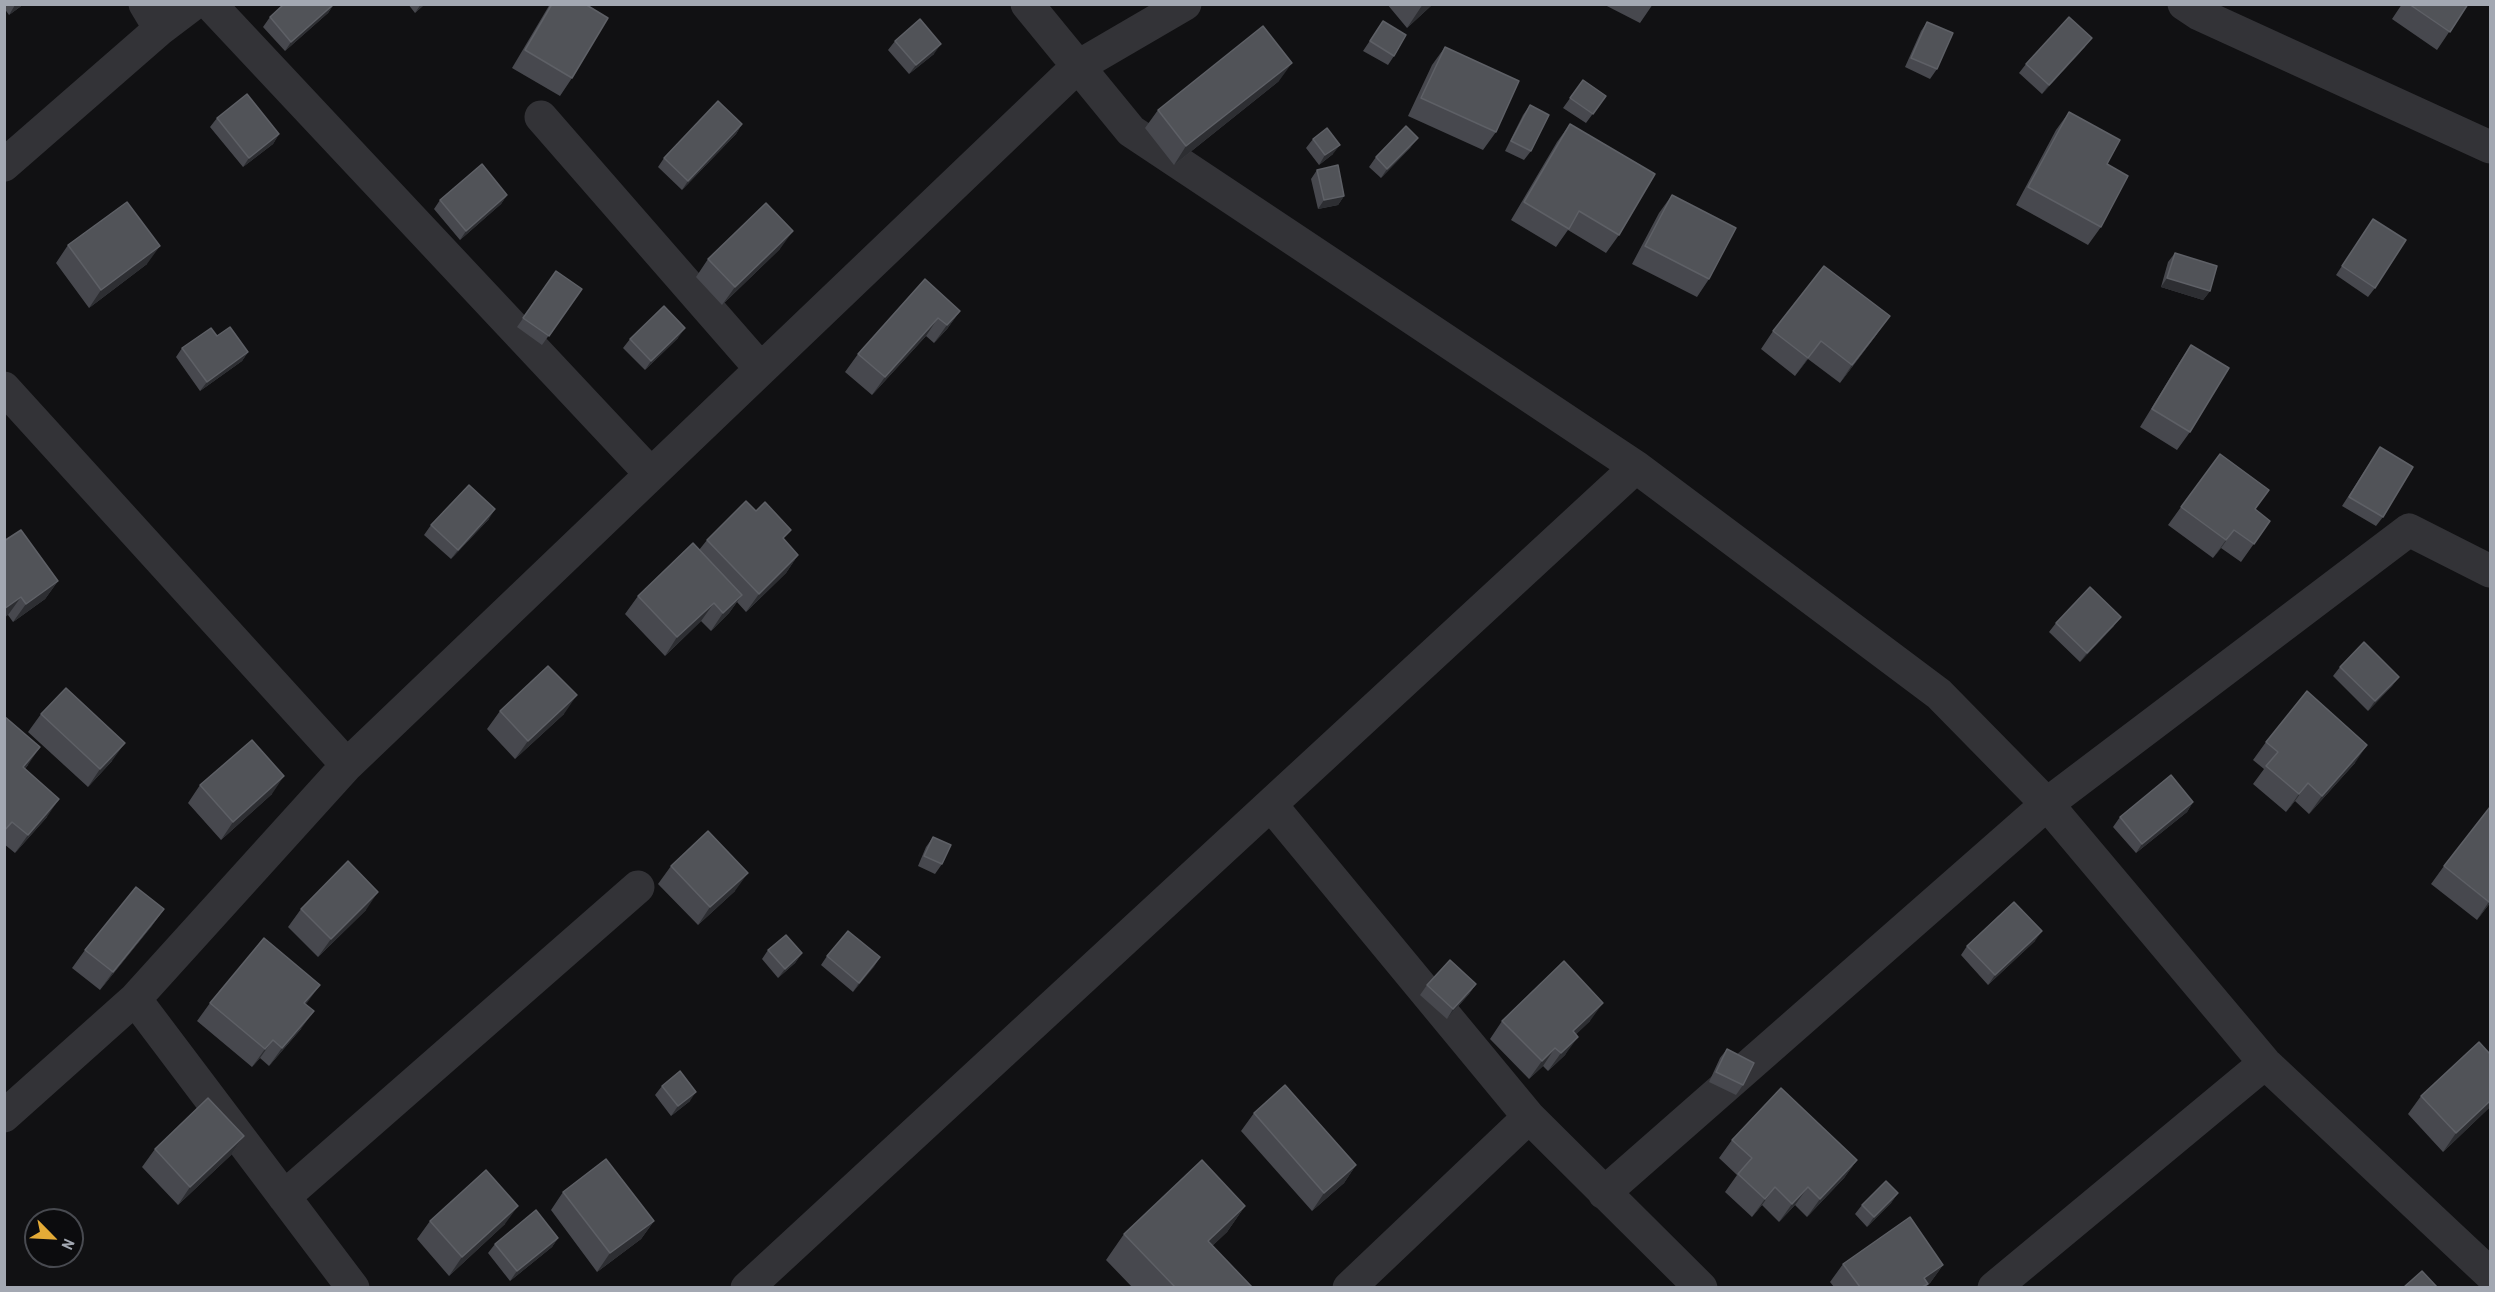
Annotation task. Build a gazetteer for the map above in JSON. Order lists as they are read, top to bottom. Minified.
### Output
{"north":"bottom right"}
